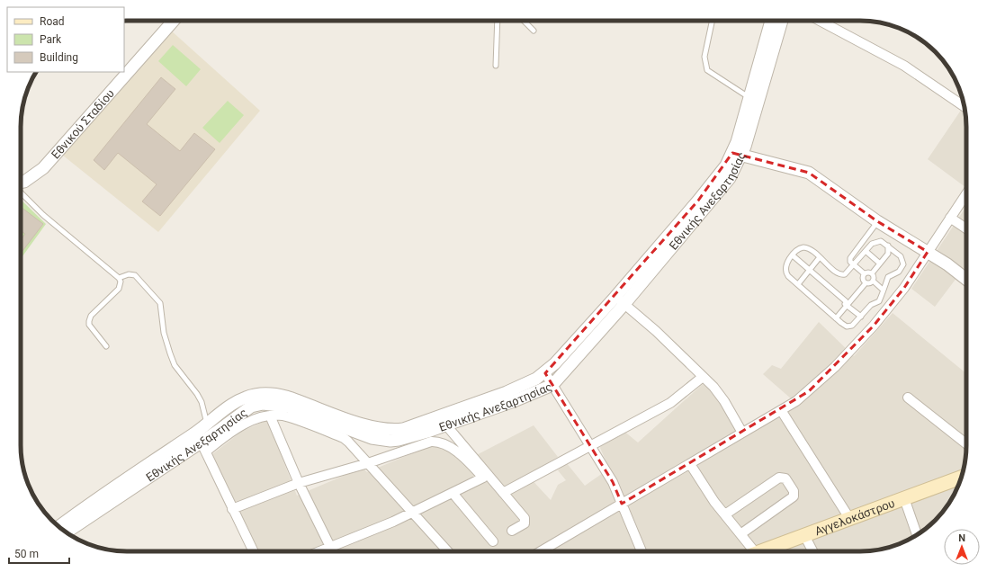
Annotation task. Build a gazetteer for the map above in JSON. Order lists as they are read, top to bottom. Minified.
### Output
{"streets":{"main road":["Αγγελοκάστρου"],"street":["Εθνικού Σταδίου","Εθνικής Ανεξαρτησίας"]},"legend":["Road","Park","Building"],"scale_bar":"50 m","north":"top"}
